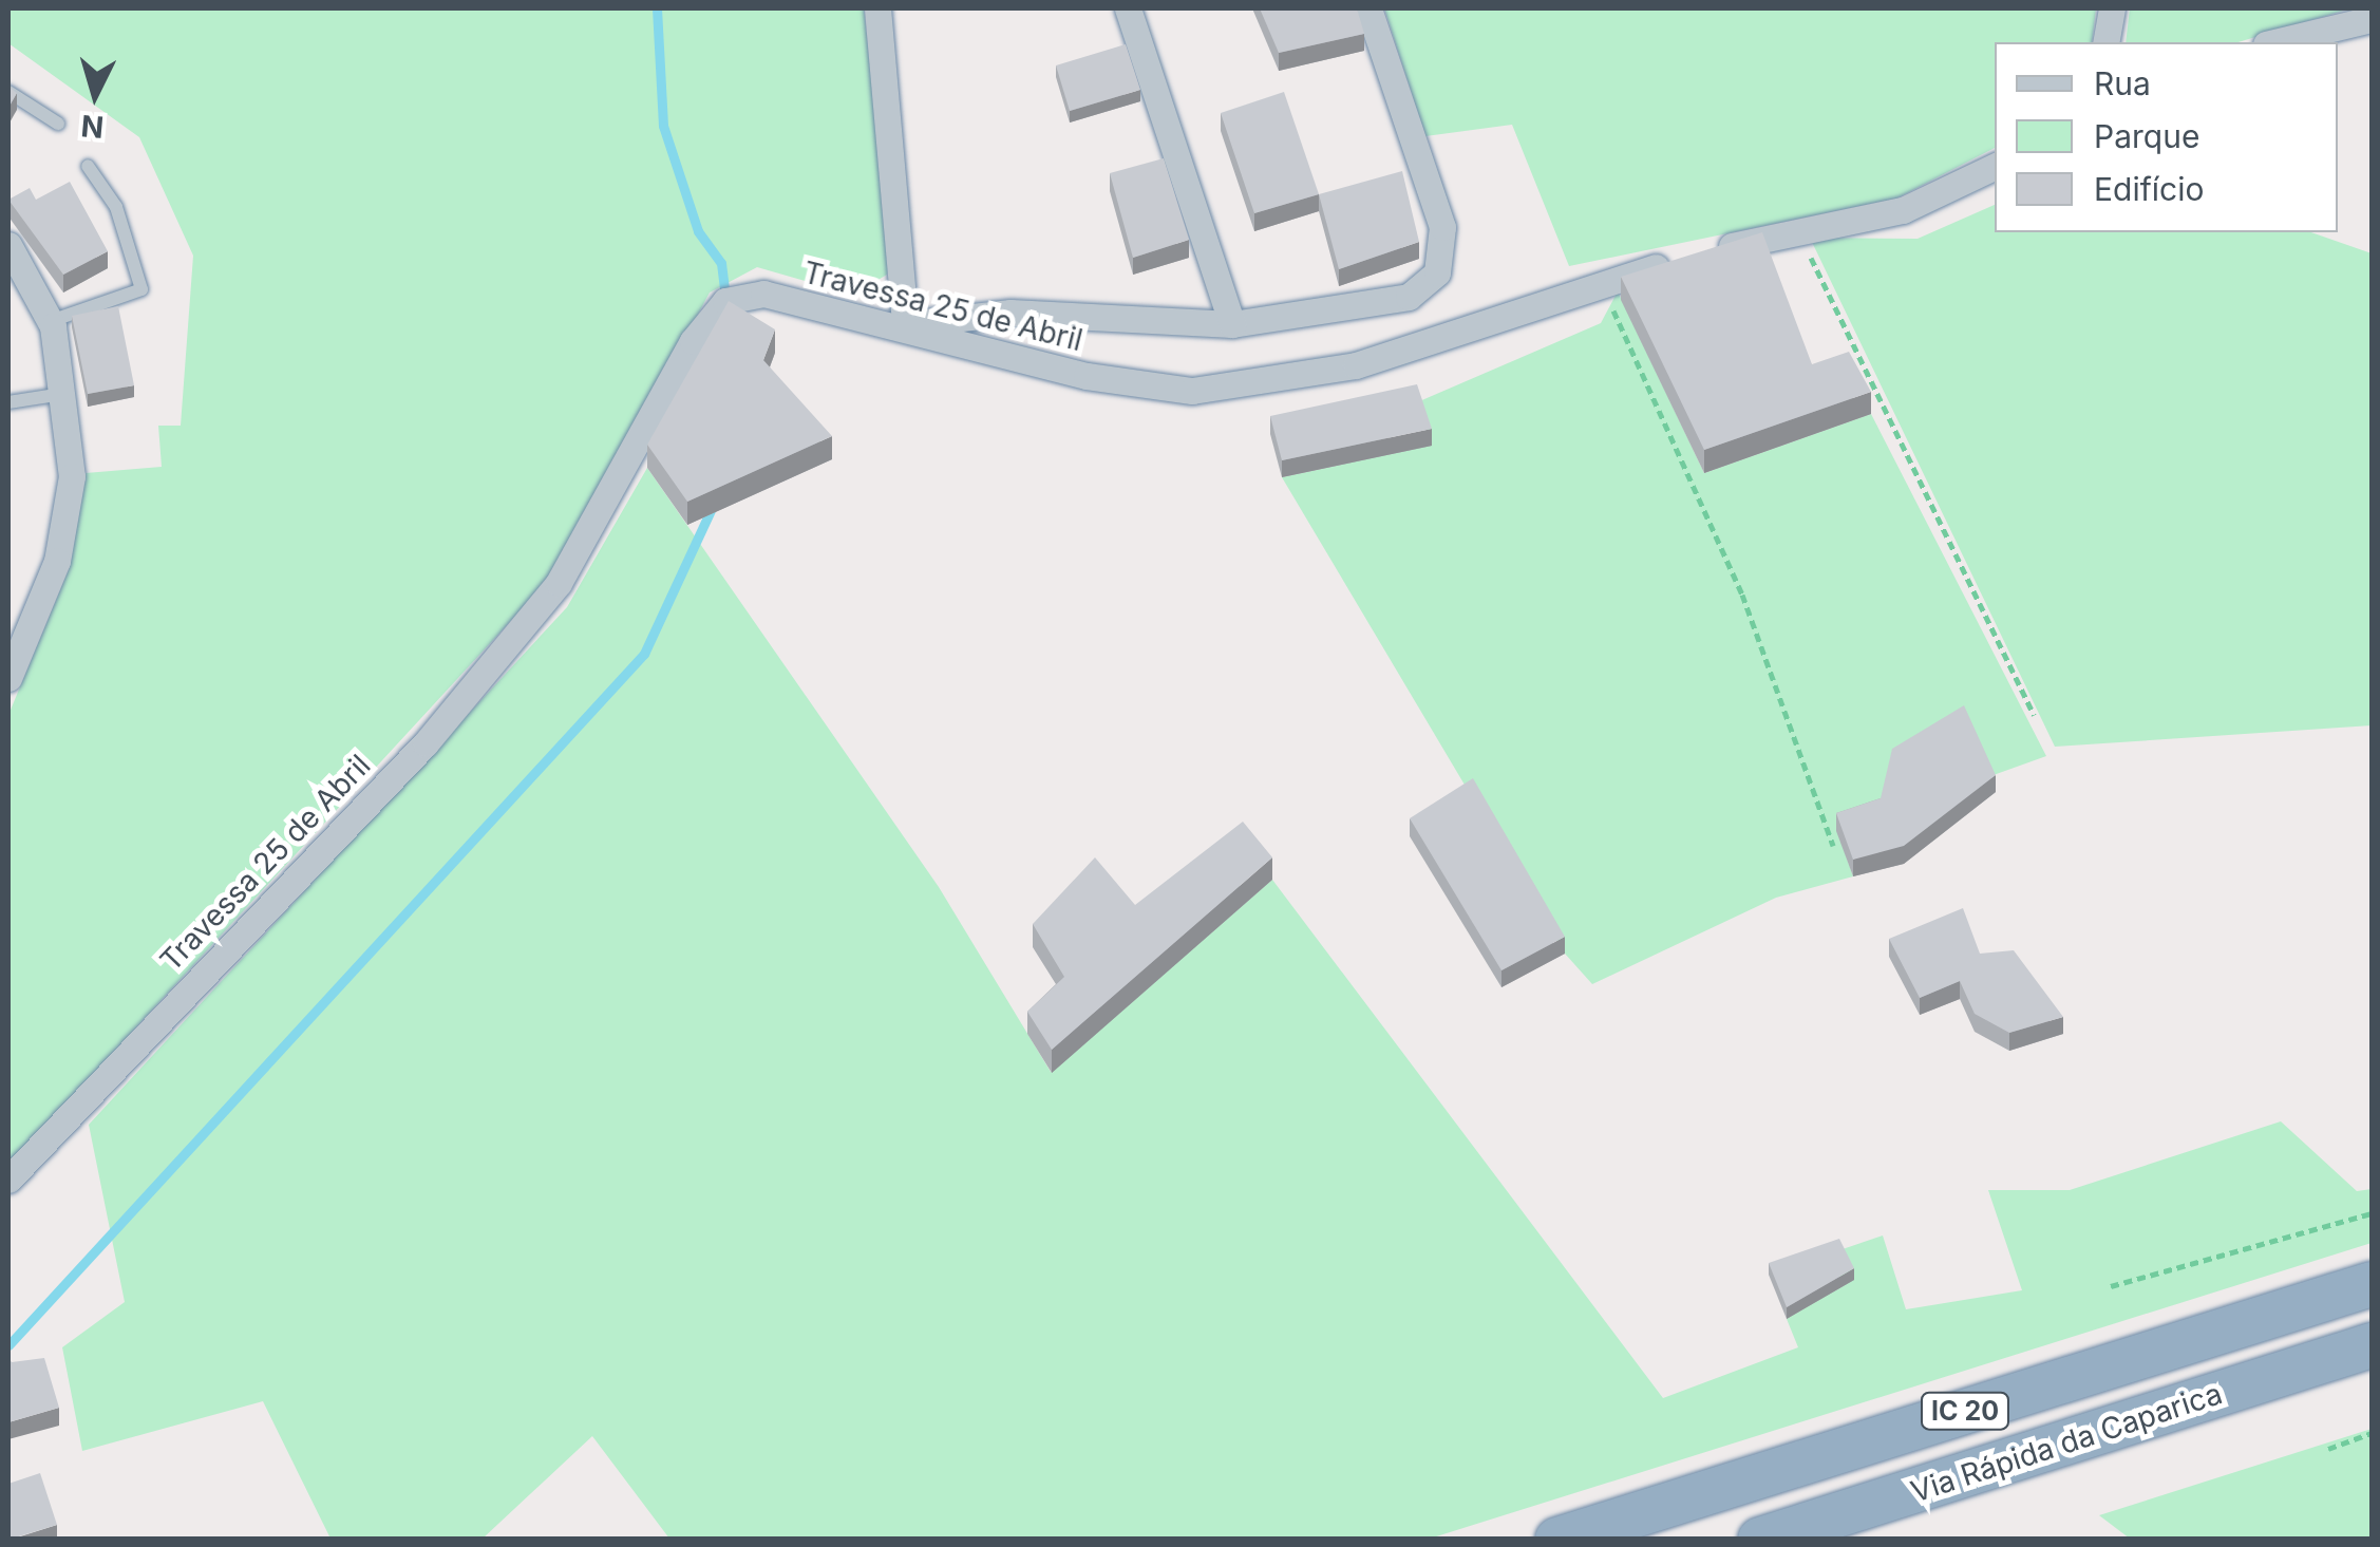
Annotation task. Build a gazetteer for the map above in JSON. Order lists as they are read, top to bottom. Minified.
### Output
{"streets":{"highway":["IC 20","Via Rápida da Caparica"],"street":["Travessa 25 de Abril"]},"legend":["Rua","Parque","Edifício"],"north":"bottom"}
